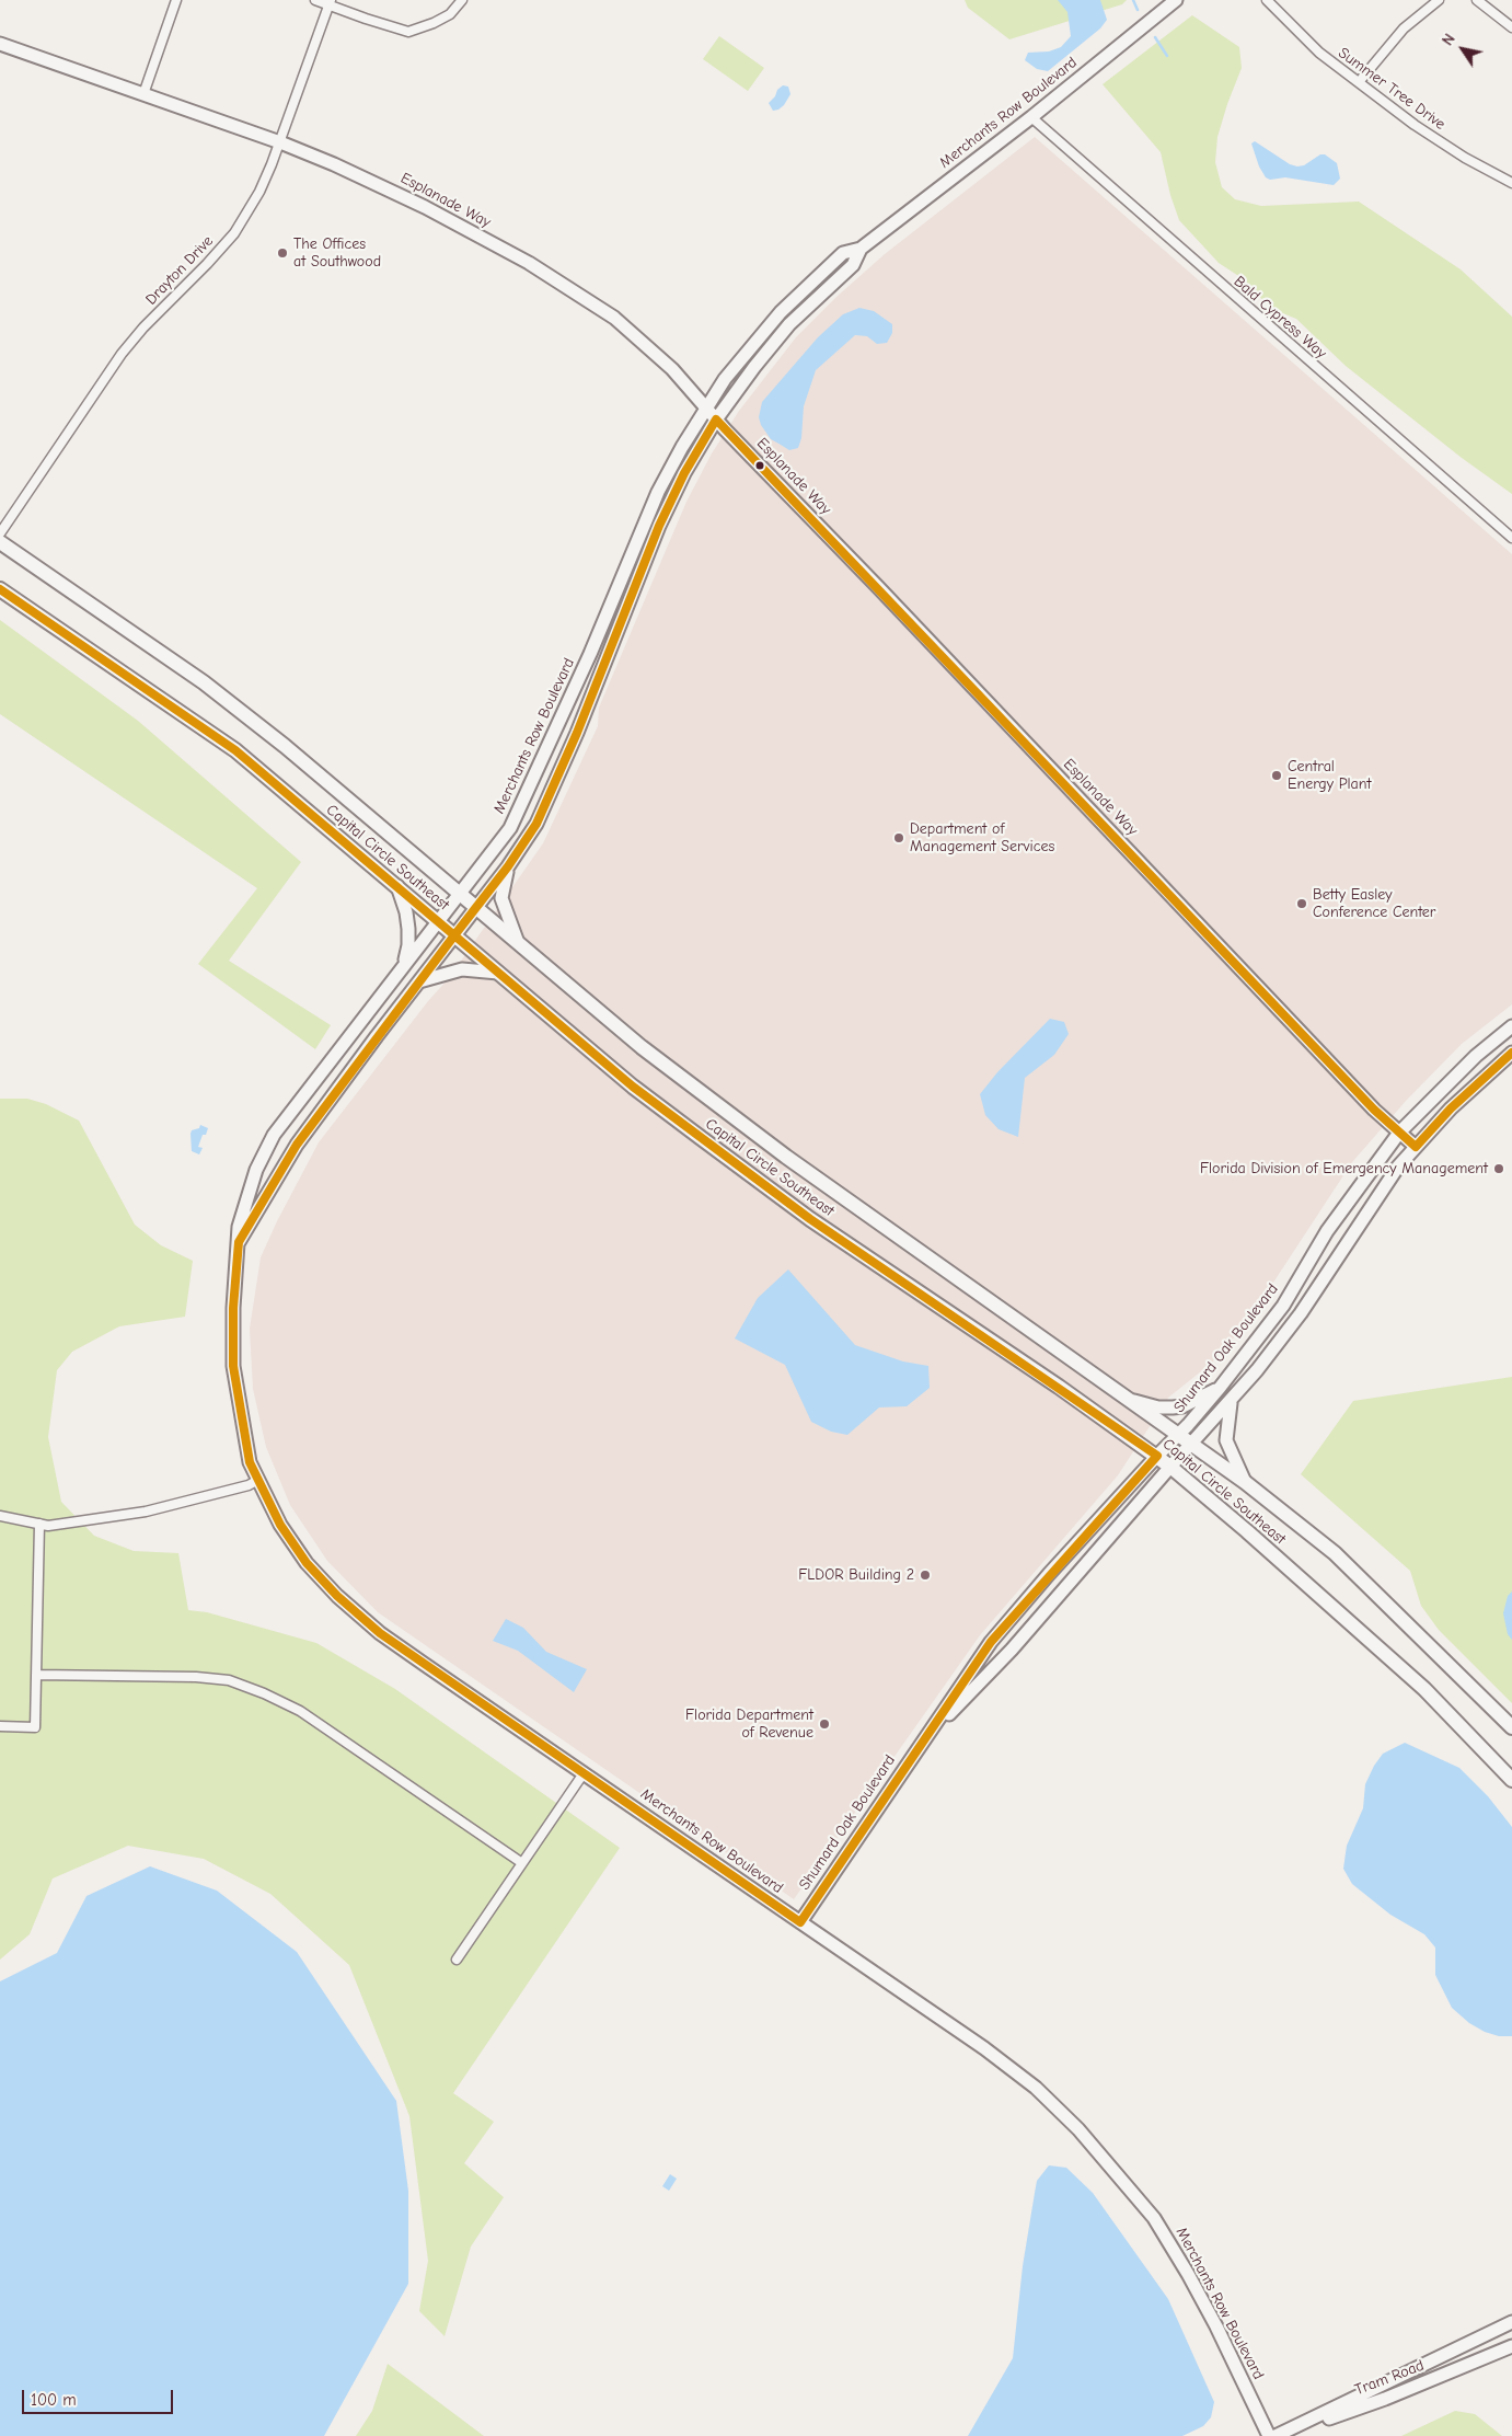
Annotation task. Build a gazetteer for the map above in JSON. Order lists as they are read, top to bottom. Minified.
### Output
{"streets":{"main road":["Capital Circle Southeast"],"street":["Summer Tree Drive","Merchants Row Boulevard","Esplanade Way","Drayton Drive","Bald Cypress Way","Shumard Oak Boulevard","Tram Road"]},"crossings":[["Merchants Row Boulevard","Esplanade Way"],["Merchants Row Boulevard","Bald Cypress Way"],["Merchants Row Boulevard","Capital Circle Southeast"],["Merchants Row Boulevard","Shumard Oak Boulevard"],["Esplanade Way","Drayton Drive"],["Esplanade Way","Shumard Oak Boulevard"],["Capital Circle Southeast","Shumard Oak Boulevard"]],"places":["The Offices at Southwood","Central Energy Plant","Department of Management Services","Betty Easley Conference Center","Florida Division of Emergency Management","FLDOR Building 2","Florida Department of Revenue"],"scale_bar":"100 m","north":"top left"}
